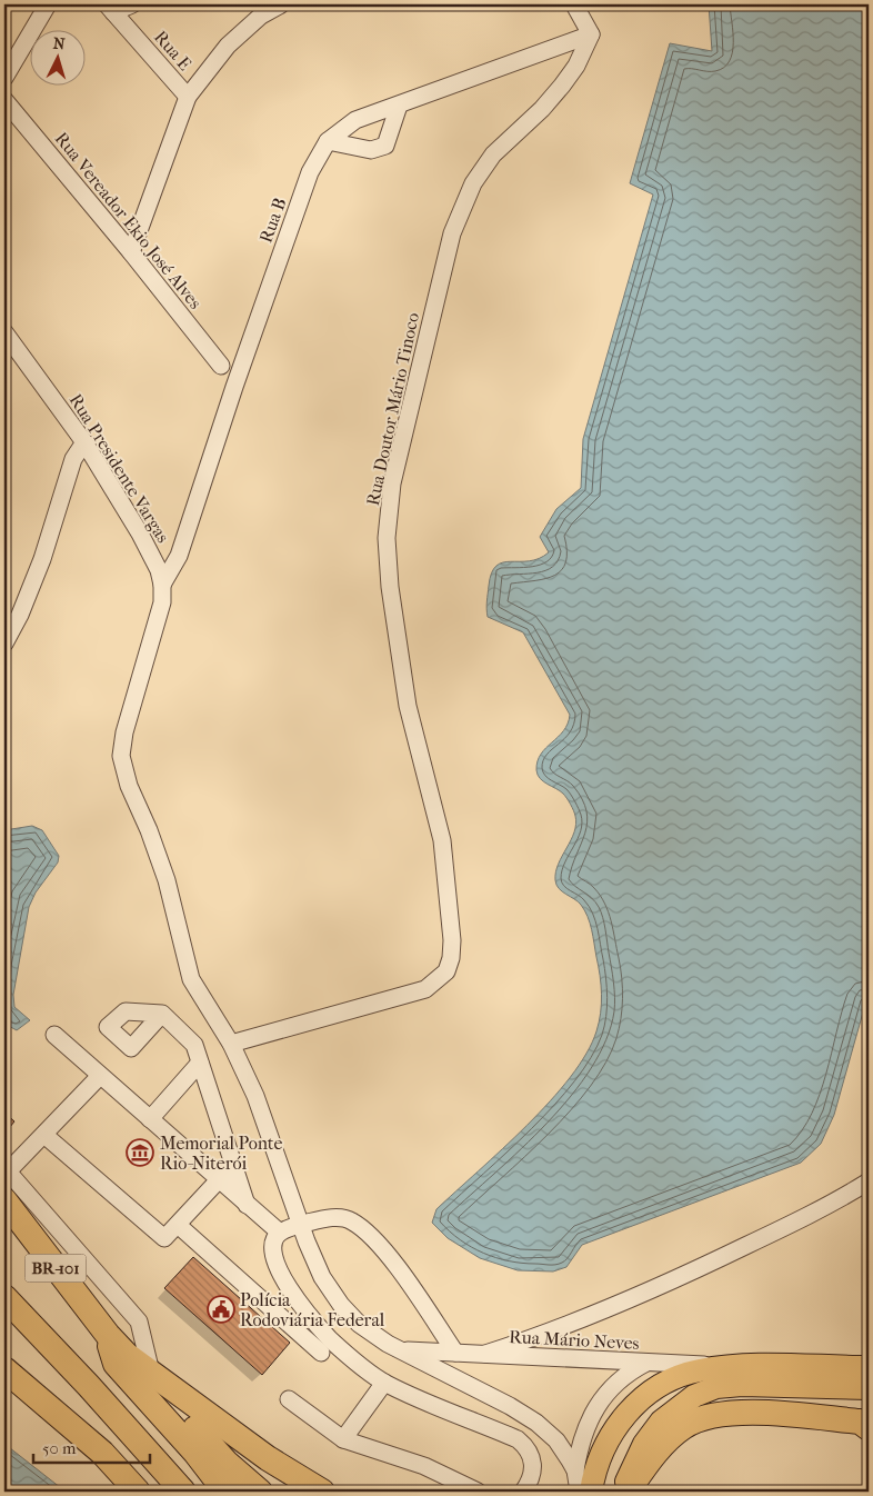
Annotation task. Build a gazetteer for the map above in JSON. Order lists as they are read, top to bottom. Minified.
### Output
{"streets":{"highway":["BR-101"],"street":["Rua E","Rua Vereador Ekio José Alves","Rua B","Rua Doutor Mário Tinoco","Rua Presidente Vargas","Rua Mário Neves"]},"crossings":[["Rua B","Rua Doutor Mário Tinoco"],["Rua B","Rua Presidente Vargas"],["Rua Doutor Mário Tinoco","Rua Presidente Vargas"],["Rua Doutor Mário Tinoco","Rua Mário Neves"],["Rua Presidente Vargas","Rua Mário Neves"]],"places":{"museum":["Memorial Ponte Rio-Niterói"],"public building":["Polícia Rodoviária Federal"]},"scale_bar":"50 m","north":"top"}
